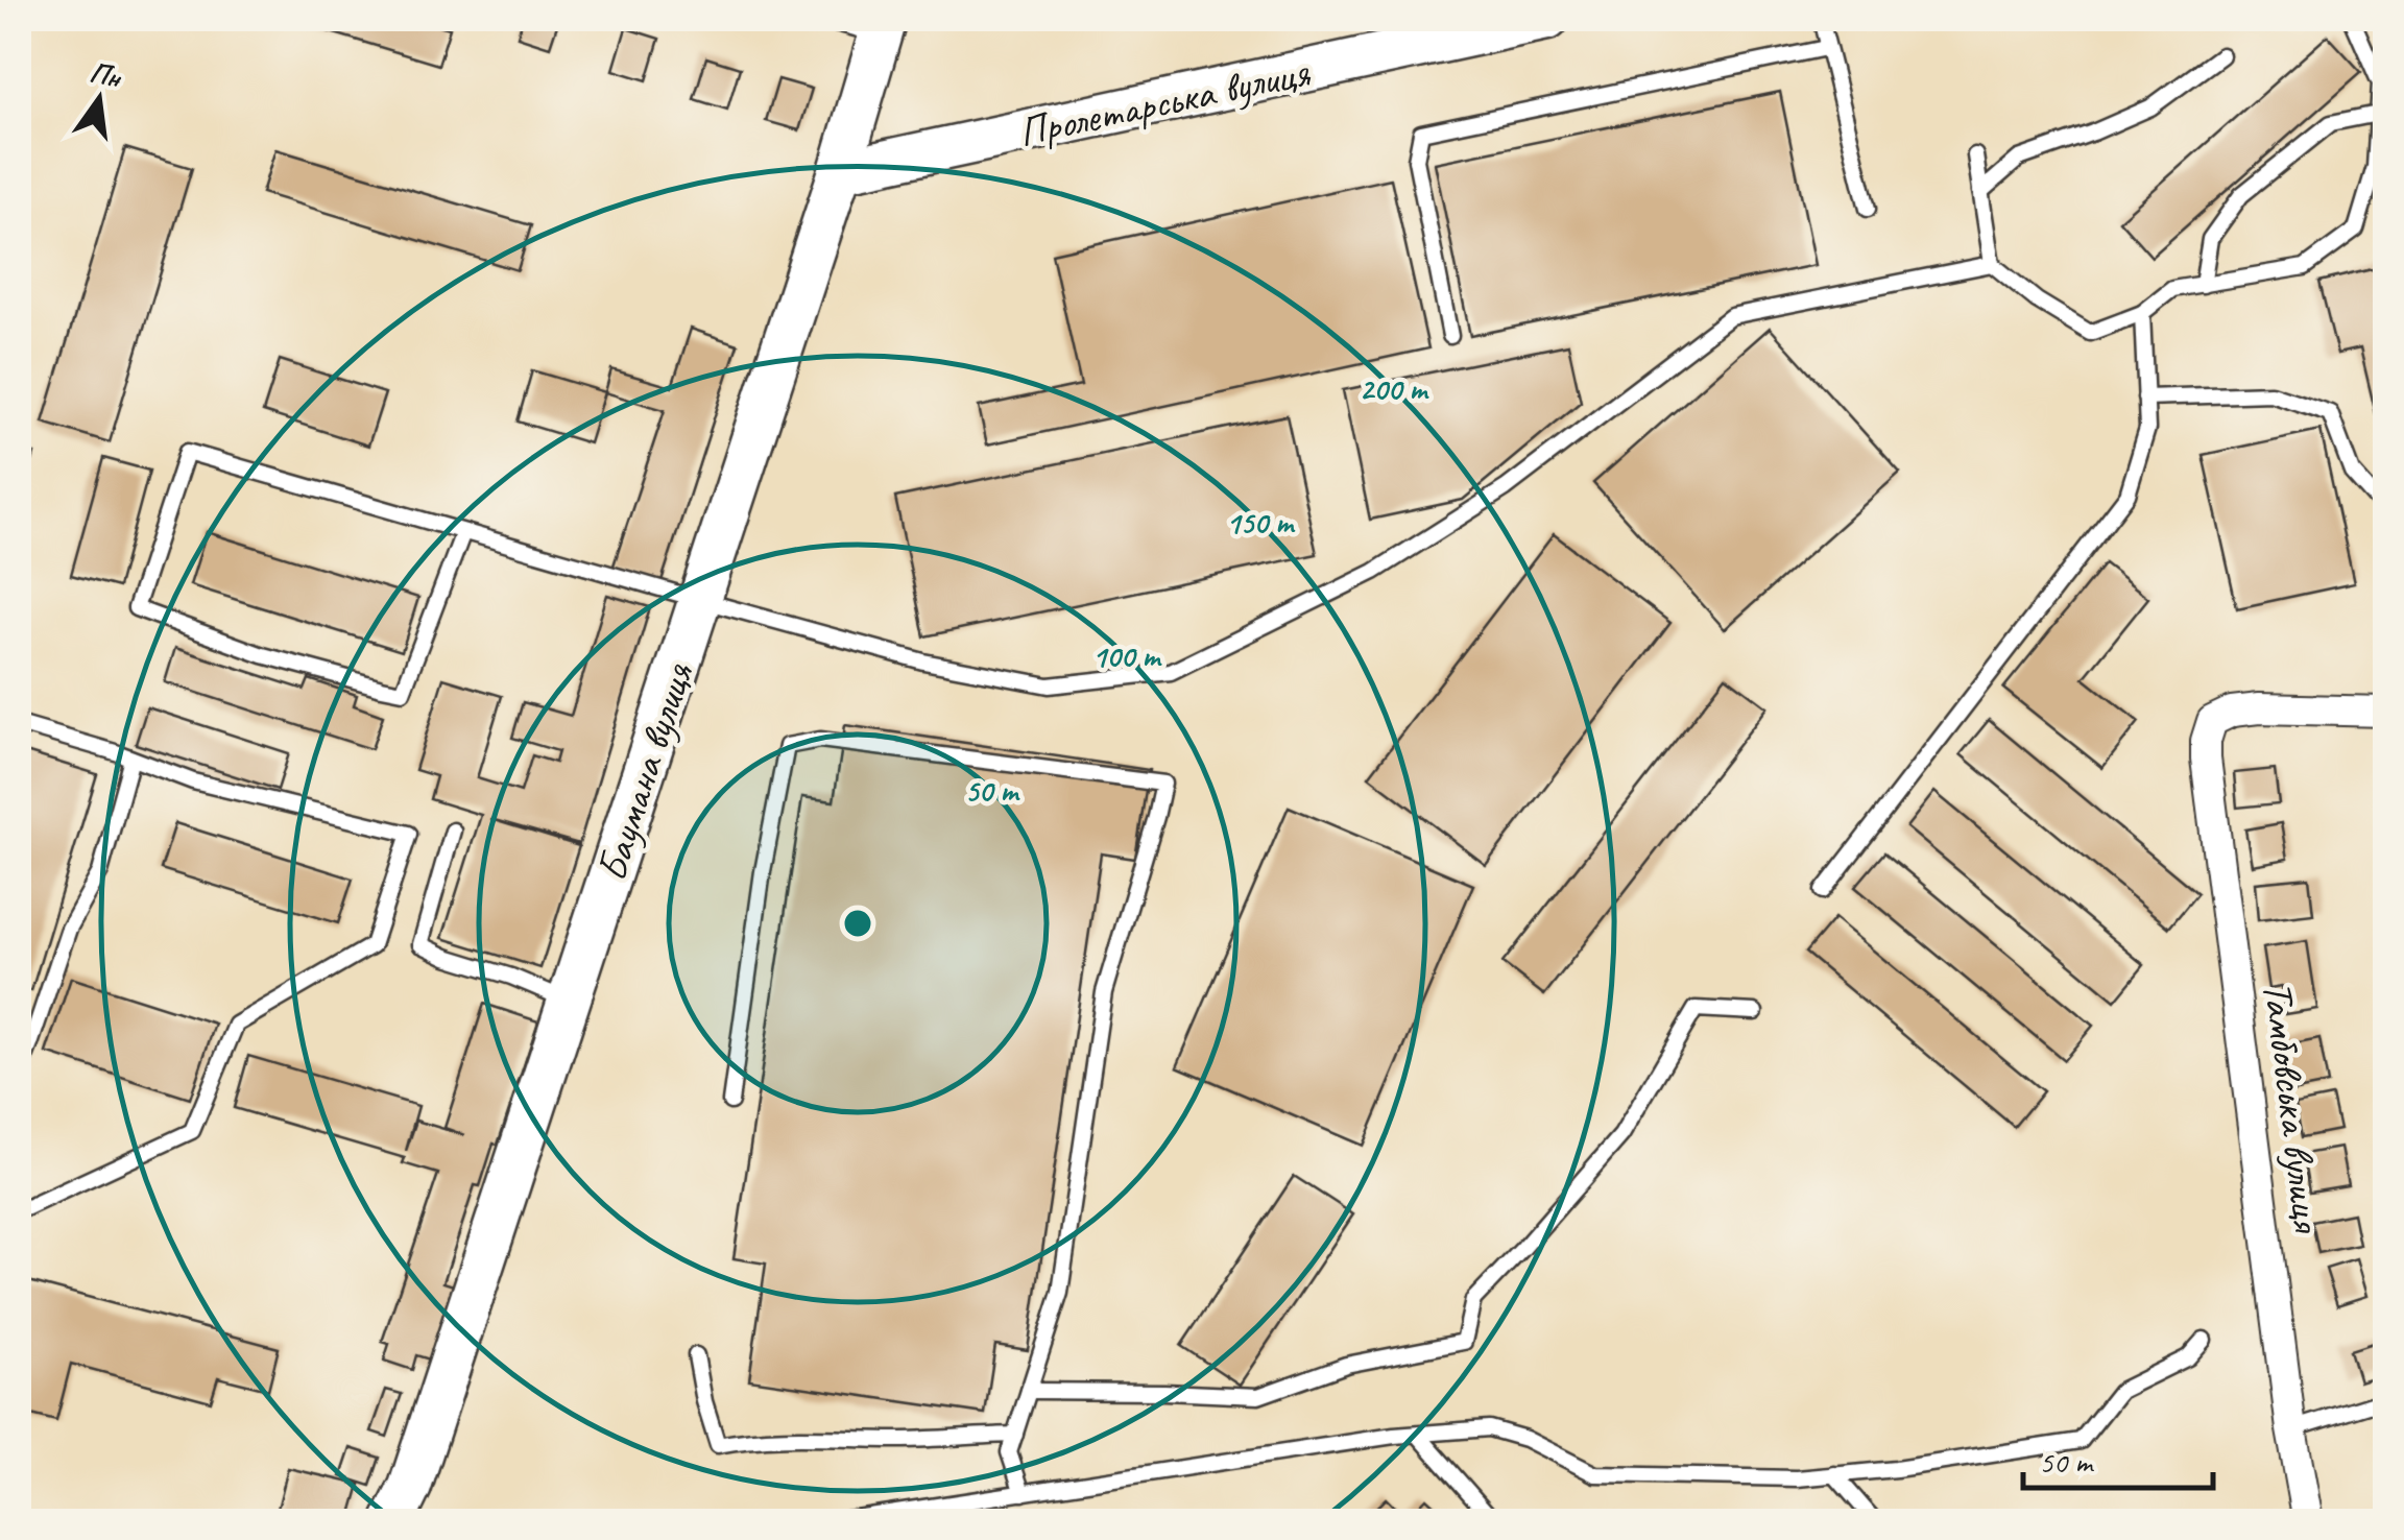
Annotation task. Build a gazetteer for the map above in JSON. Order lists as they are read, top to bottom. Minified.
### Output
{"streets":{"main road":["Пролетарська вулиця","Баумана вулиця"],"street":["Тамбовська вулиця"]},"crossings":[["Пролетарська вулиця","Баумана вулиця"]],"scale_bar":"50 m","north":"top","rings":["200 m","150 m","100 m","50 m"]}
